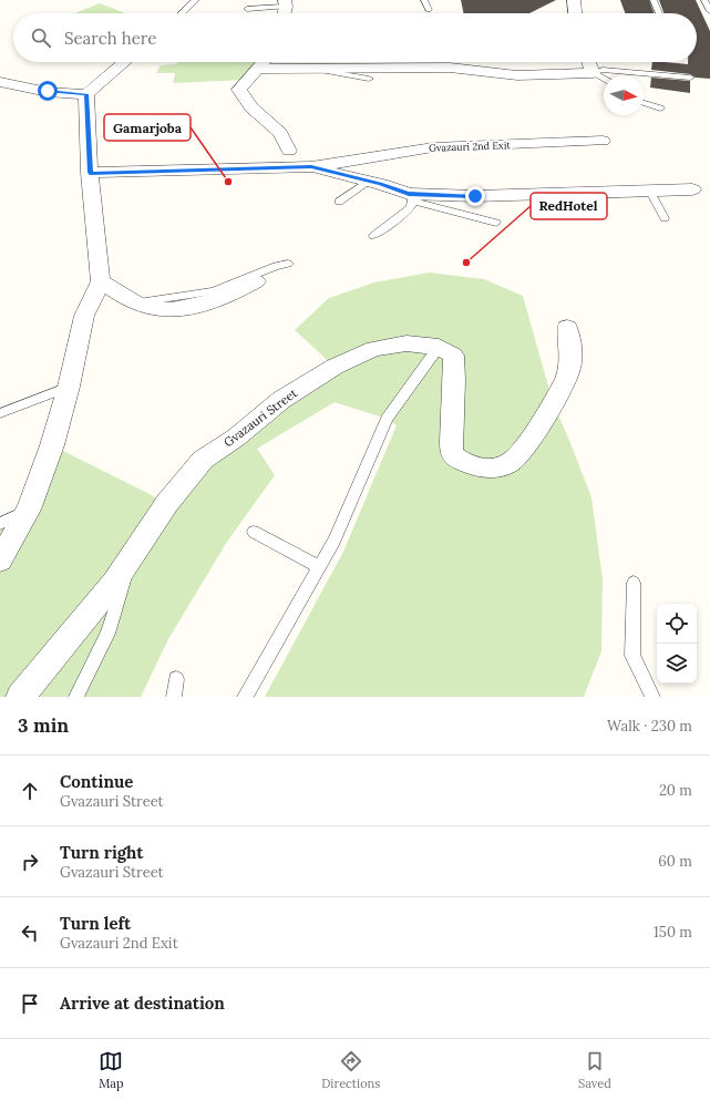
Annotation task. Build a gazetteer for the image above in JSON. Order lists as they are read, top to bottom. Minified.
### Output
{"streets":{"street":["Gvazauri 2nd Exit","Gvazauri Street"]},"places":["Gamarjoba","RedHotel"],"north":"right","page":{"search":"Search here","heading":["3 min","Walk · 230 m"],"list":[["Continue","Gvazauri Street","20 m"],["Turn right","Gvazauri Street","60 m"],["Turn left","Gvazauri 2nd Exit","150 m"],"Arrive at destination"],"nav":["Map","Directions","Saved"]}}
